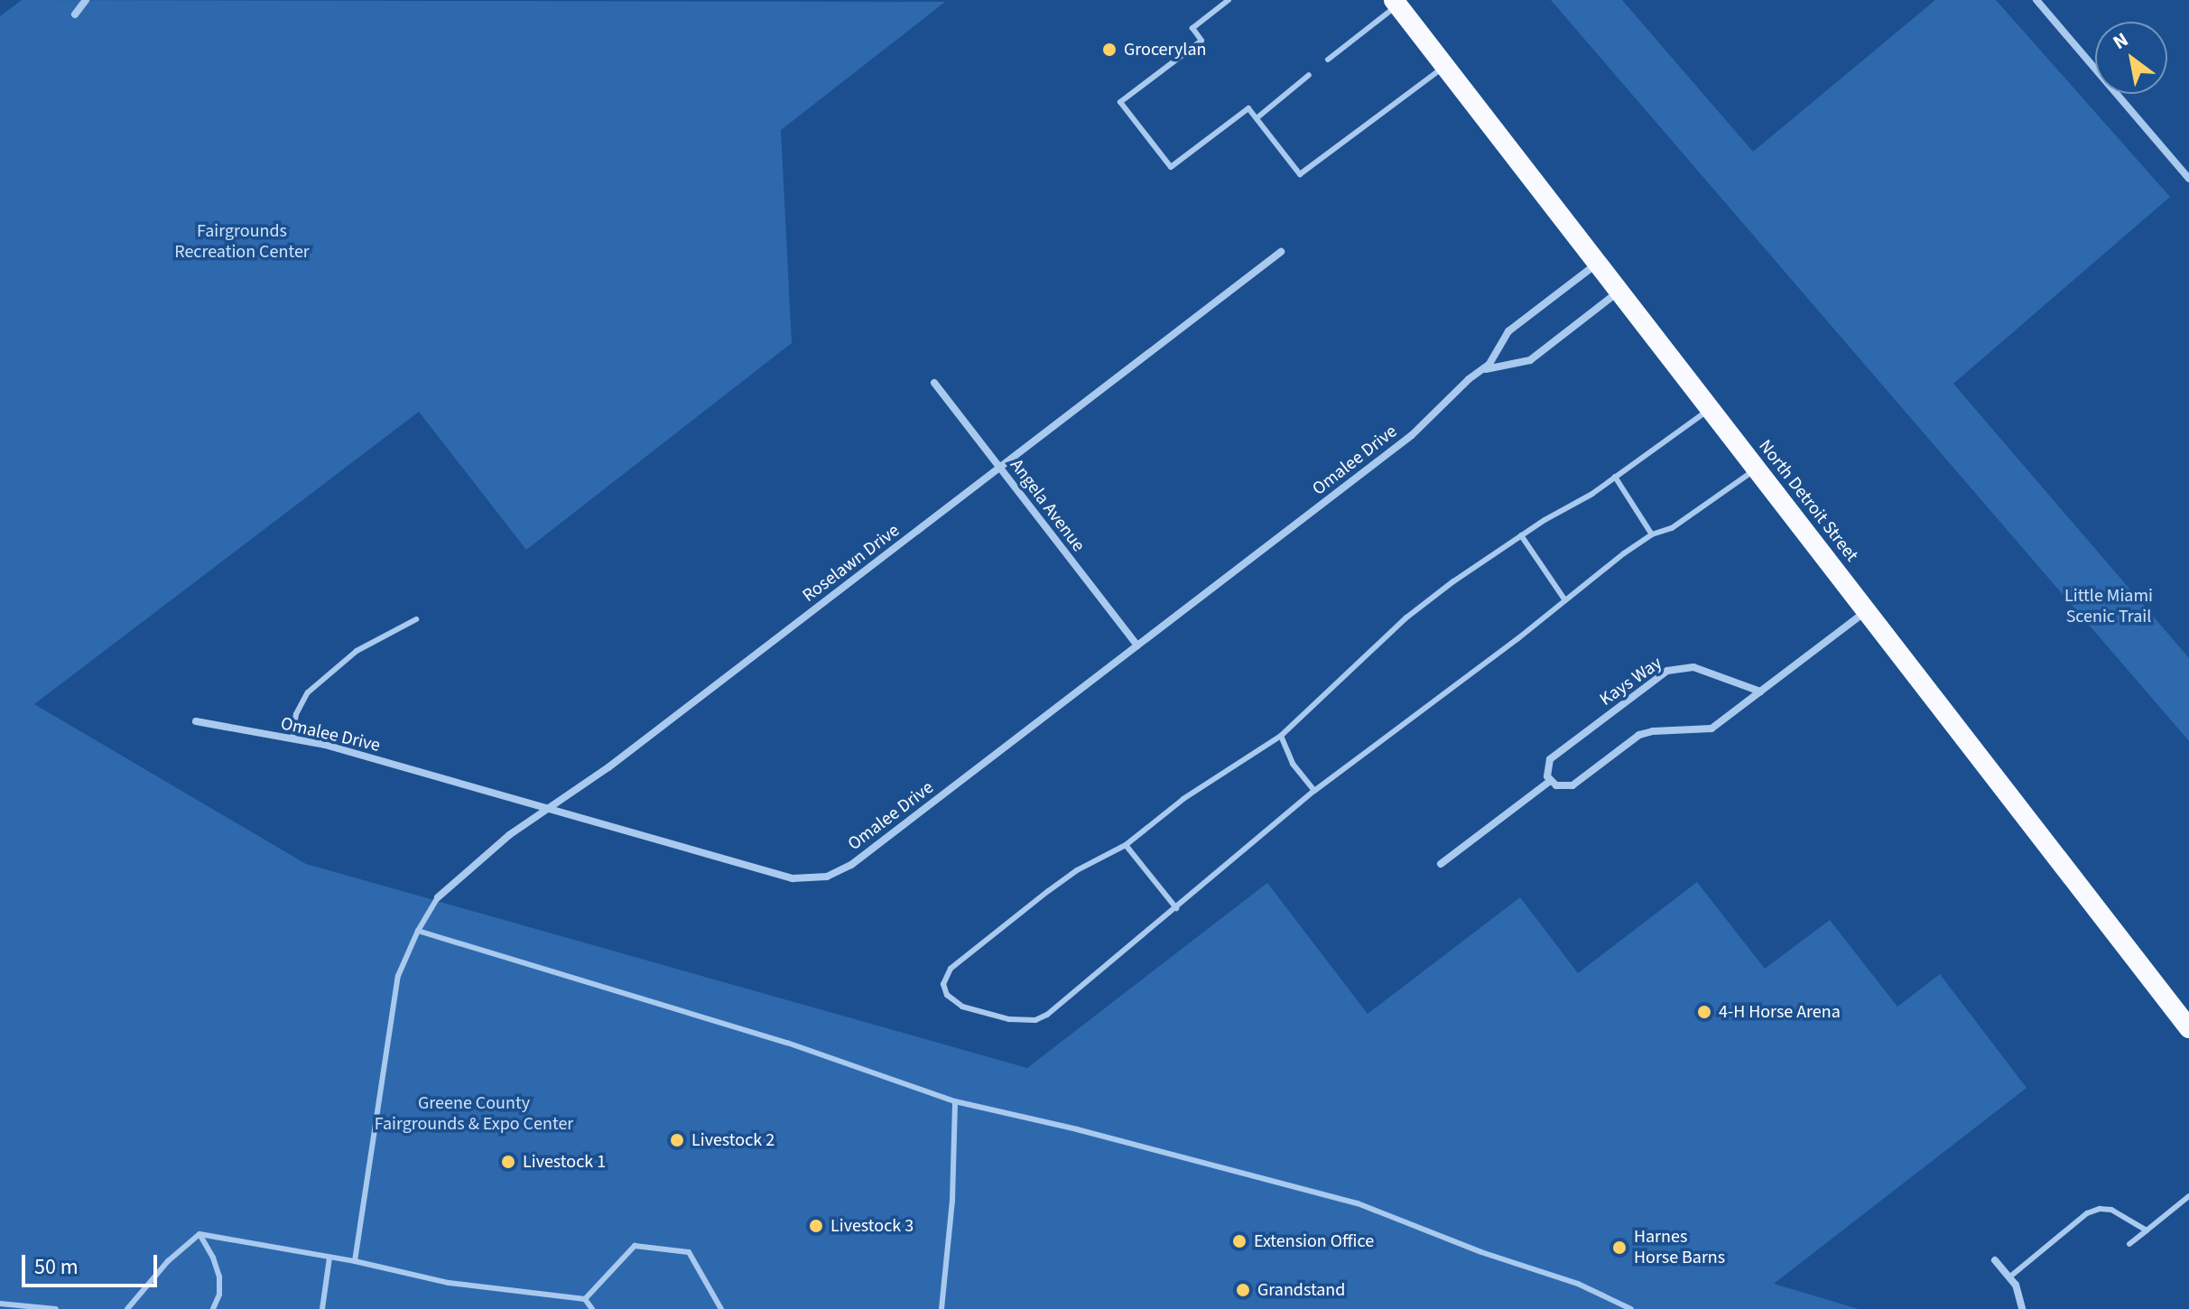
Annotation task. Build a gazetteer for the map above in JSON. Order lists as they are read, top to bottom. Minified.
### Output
{"streets":{"highway":["North Detroit Street"],"street":["Omalee Drive","Angela Avenue","Roselawn Drive","Kays Way"]},"crossings":[["Omalee Drive","North Detroit Street"],["Omalee Drive","Angela Avenue"],["Omalee Drive","Roselawn Drive"],["Angela Avenue","Roselawn Drive"]],"parks":["Fairgrounds Recreation Center","Little Miami Scenic Trail","Greene County Fairgrounds & Expo Center"],"places":["Grocerylan","4-H Horse Arena","Livestock 2","Livestock 1","Livestock 3","Extension Office","Harnes Horse Barns","Grandstand"],"scale_bar":"50 m","north":"top left"}
